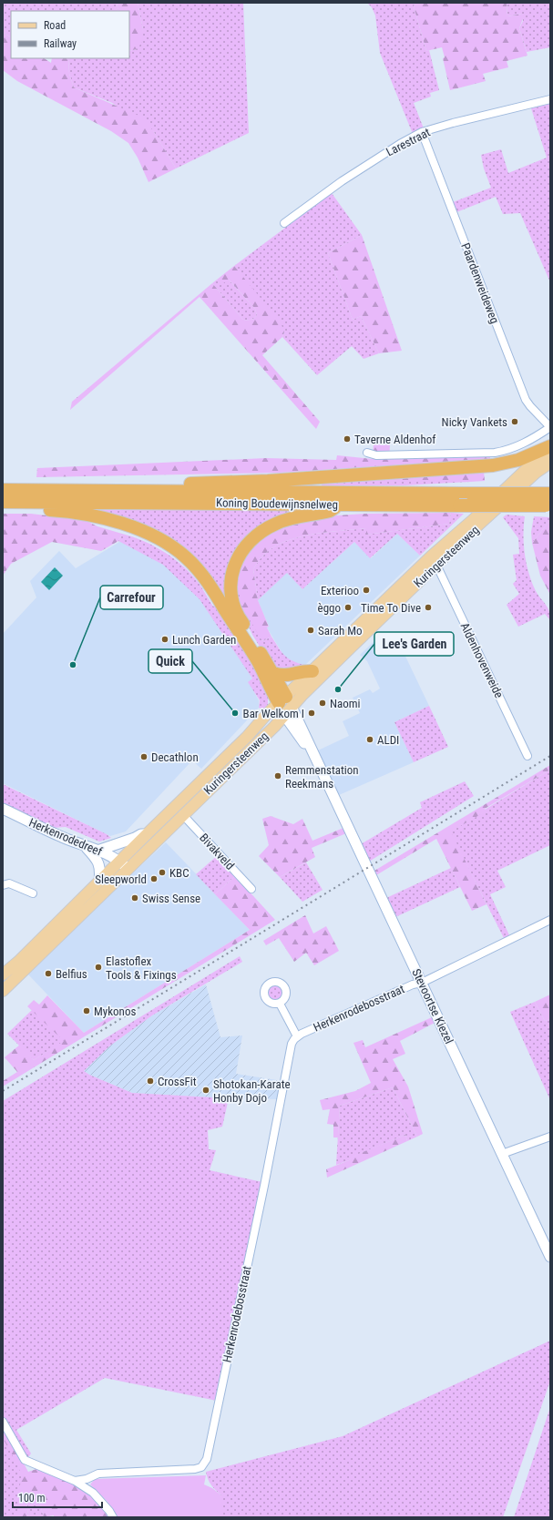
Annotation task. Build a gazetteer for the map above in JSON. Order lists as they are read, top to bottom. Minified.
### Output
{"streets":{"highway":["Koning Boudewijnsnelweg"],"main road":["Kuringersteenweg","Herkenrodedreef","Stevoortse Kiezel"],"street":["Larestraat","Paardenweideweg","Aldenhovenweide","Bivakveld","Herkenrodebosstraat"]},"crossings":[["Larestraat","Paardenweideweg"],["Kuringersteenweg","Aldenhovenweide"],["Kuringersteenweg","Herkenrodedreef"],["Kuringersteenweg","Bivakveld"],["Kuringersteenweg","Stevoortse Kiezel"],["Stevoortse Kiezel","Herkenrodebosstraat"]],"places":["Nicky Vankets","Taverne Aldenhof","Exterioo","èggo","Time To Dive","Sarah Mo","Lunch Garden","Carrefour","Lee's Garden","Naomi","Quick","Bar Welkom I","ALDI","Decathlon","Remmenstation Reekmans","KBC","Sleepworld","Swiss Sense","Elastoflex Tools & Fixings","Belfius","Mykonos","CrossFit","Shotokan-Karate Honby Dojo"],"legend":["Road","Railway"],"scale_bar":"100 m"}
